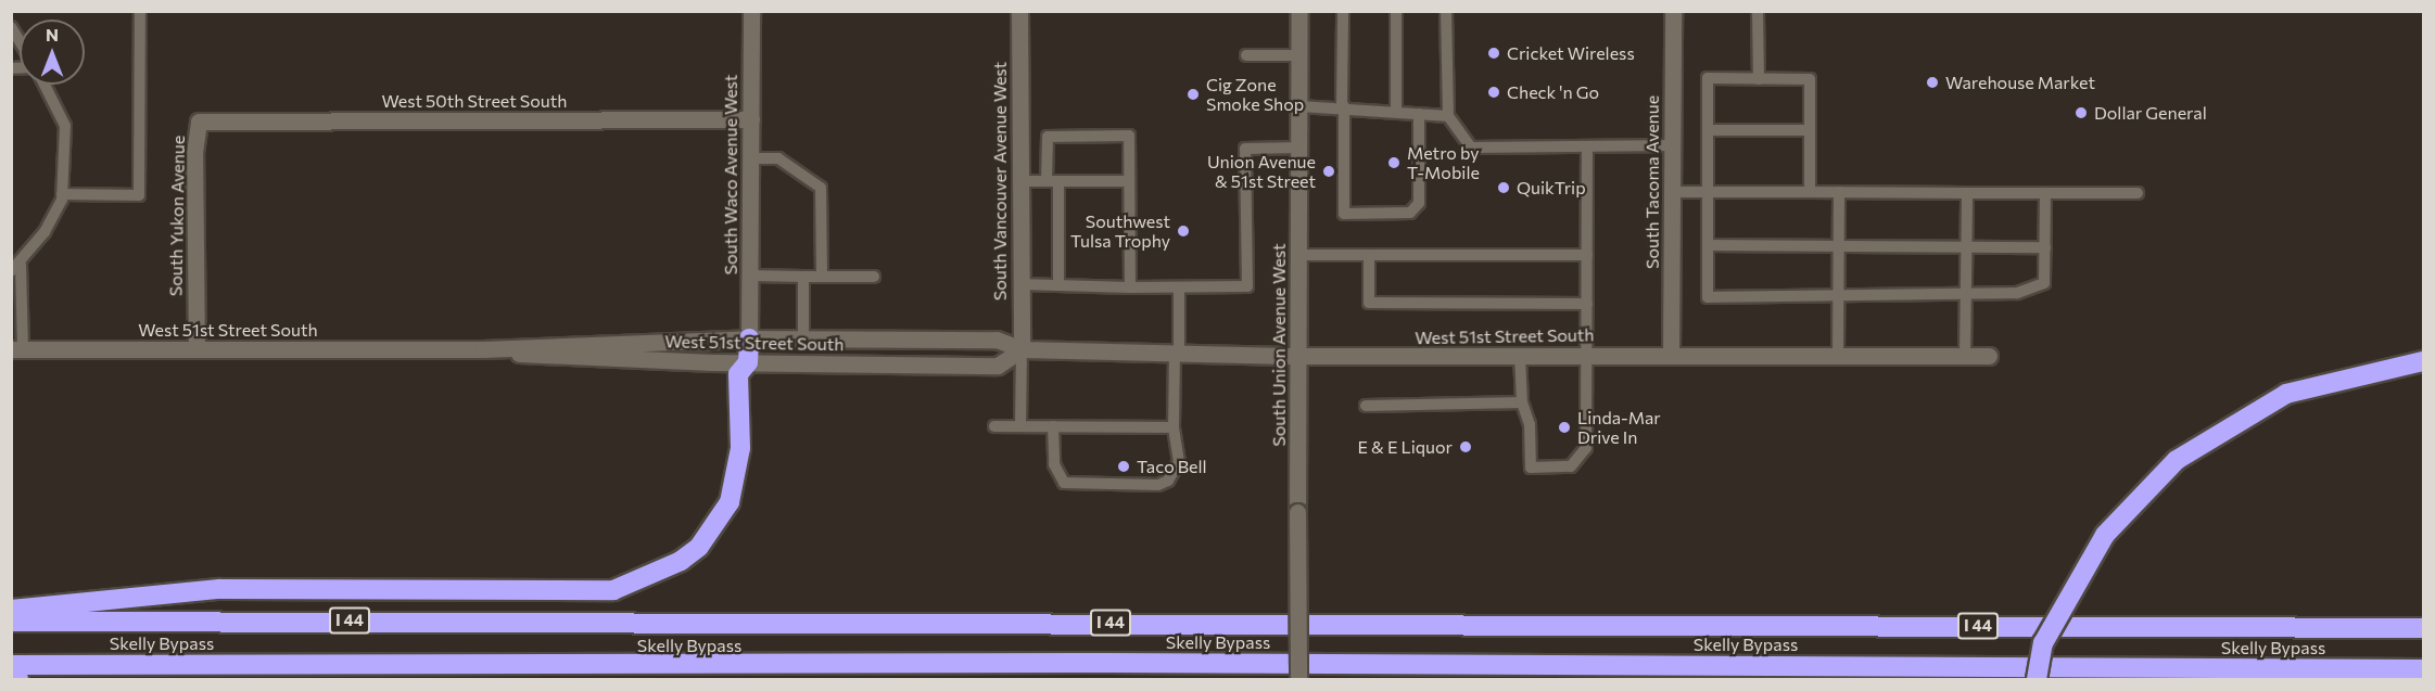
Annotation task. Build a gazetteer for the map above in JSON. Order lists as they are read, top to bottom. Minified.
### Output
{"streets":{"highway":["I 44","Skelly Bypass"],"street":["West 50th Street South","South Waco Avenue West","South Vancouver Avenue West","South Tacoma Avenue","South Yukon Avenue","West 51st Street South","South Union Avenue West"]},"crossings":[["West 50th Street South","South Waco Avenue West"],["West 50th Street South","South Yukon Avenue"],["South Waco Avenue West","West 51st Street South"],["South Vancouver Avenue West","West 51st Street South"],["South Tacoma Avenue","West 51st Street South"],["South Yukon Avenue","West 51st Street South"],["West 51st Street South","South Union Avenue West"]],"places":["Cricket Wireless","Warehouse Market","Check 'n Go","Cig Zone Smoke Shop","Dollar General","Metro by T-Mobile","Union Avenue & 51st Street","QuikTrip","Southwest Tulsa Trophy","Linda-Mar Drive In","E & E Liquor","Taco Bell"],"north":"top"}
